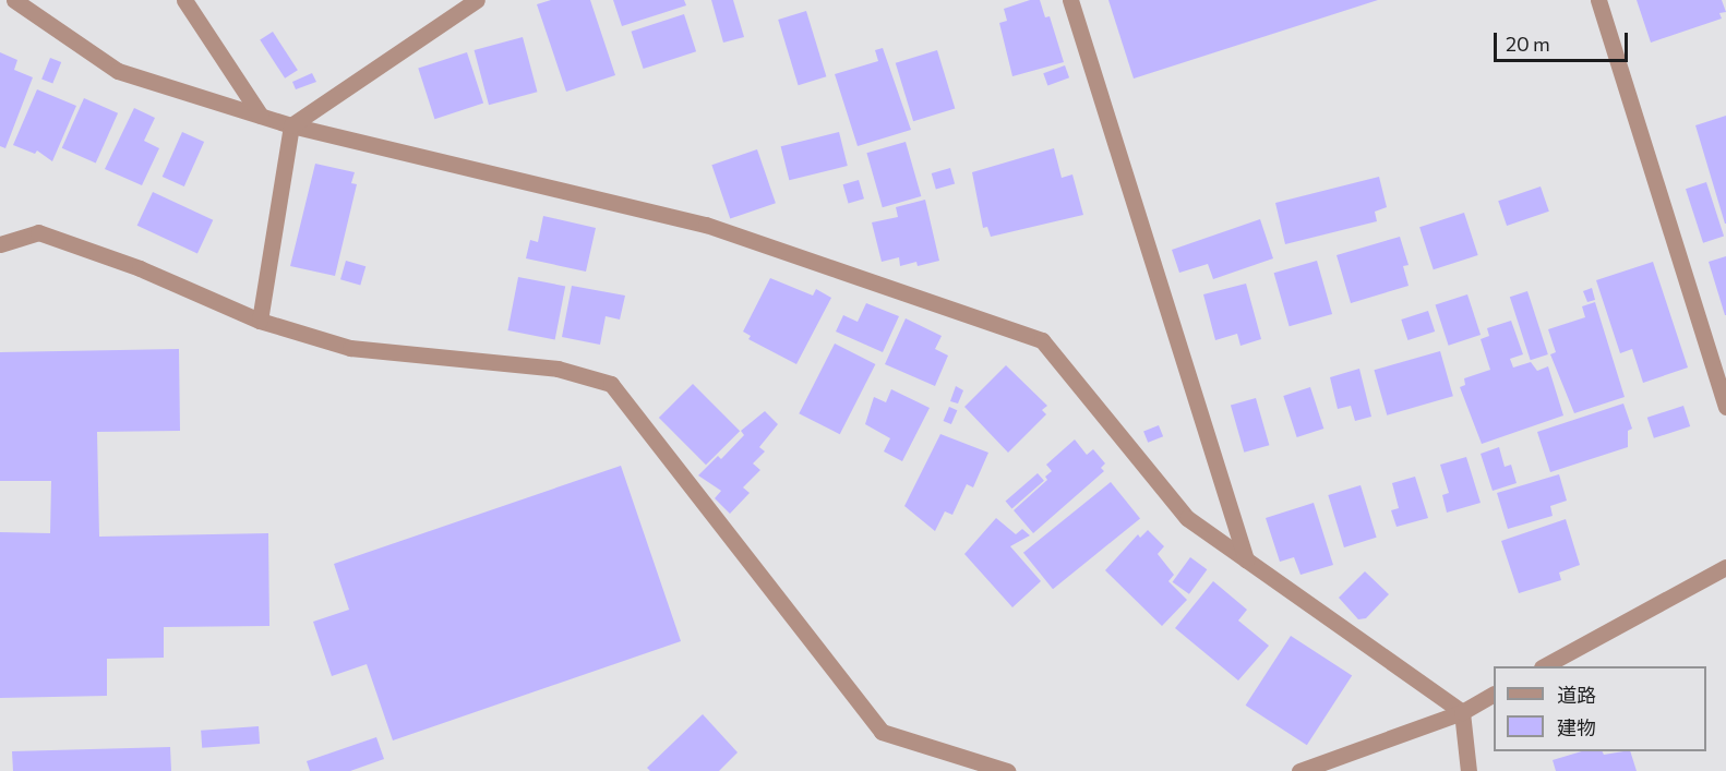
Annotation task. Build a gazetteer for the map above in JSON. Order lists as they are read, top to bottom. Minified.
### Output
{"legend":["道路","建物"],"scale_bar":"20 m"}
